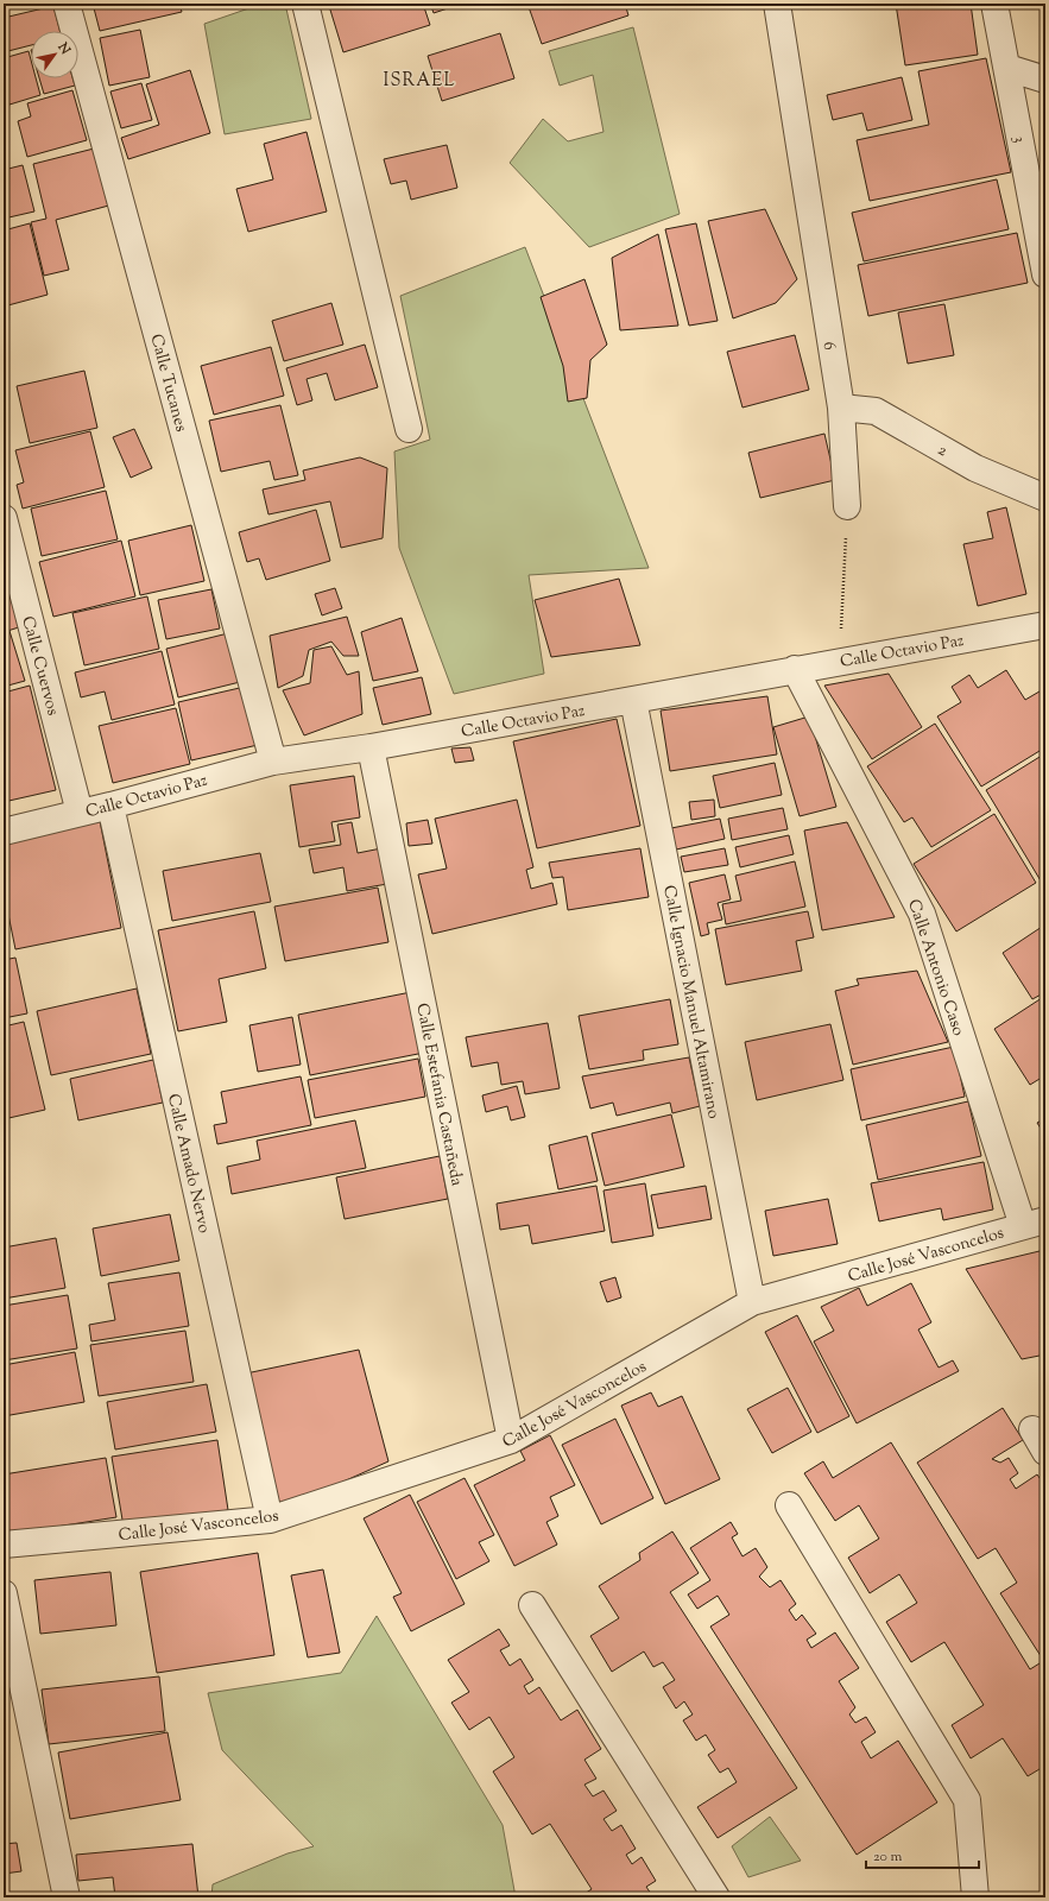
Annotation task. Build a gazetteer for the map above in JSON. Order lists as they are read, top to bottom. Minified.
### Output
{"streets":{"street":["3","6","Calle Tucanes","2","Calle Octavio Paz","Calle Cuervos","Calle Antonio Caso","Calle Ignacio Manuel Altamirano","Calle Estefania Castañeda","Calle Amado Nervo","Calle José Vasconcelos"]},"crossings":[["6","2"],["Calle Tucanes","Calle Octavio Paz"],["Calle Octavio Paz","Calle Cuervos"],["Calle Octavio Paz","Calle Antonio Caso"],["Calle Octavio Paz","Calle Ignacio Manuel Altamirano"],["Calle Octavio Paz","Calle Estefania Castañeda"],["Calle Octavio Paz","Calle Amado Nervo"],["Calle Antonio Caso","Calle José Vasconcelos"],["Calle Ignacio Manuel Altamirano","Calle José Vasconcelos"],["Calle Estefania Castañeda","Calle José Vasconcelos"],["Calle Amado Nervo","Calle José Vasconcelos"]],"districts":["ISRAEL"],"scale_bar":"20 m","north":"top right"}
